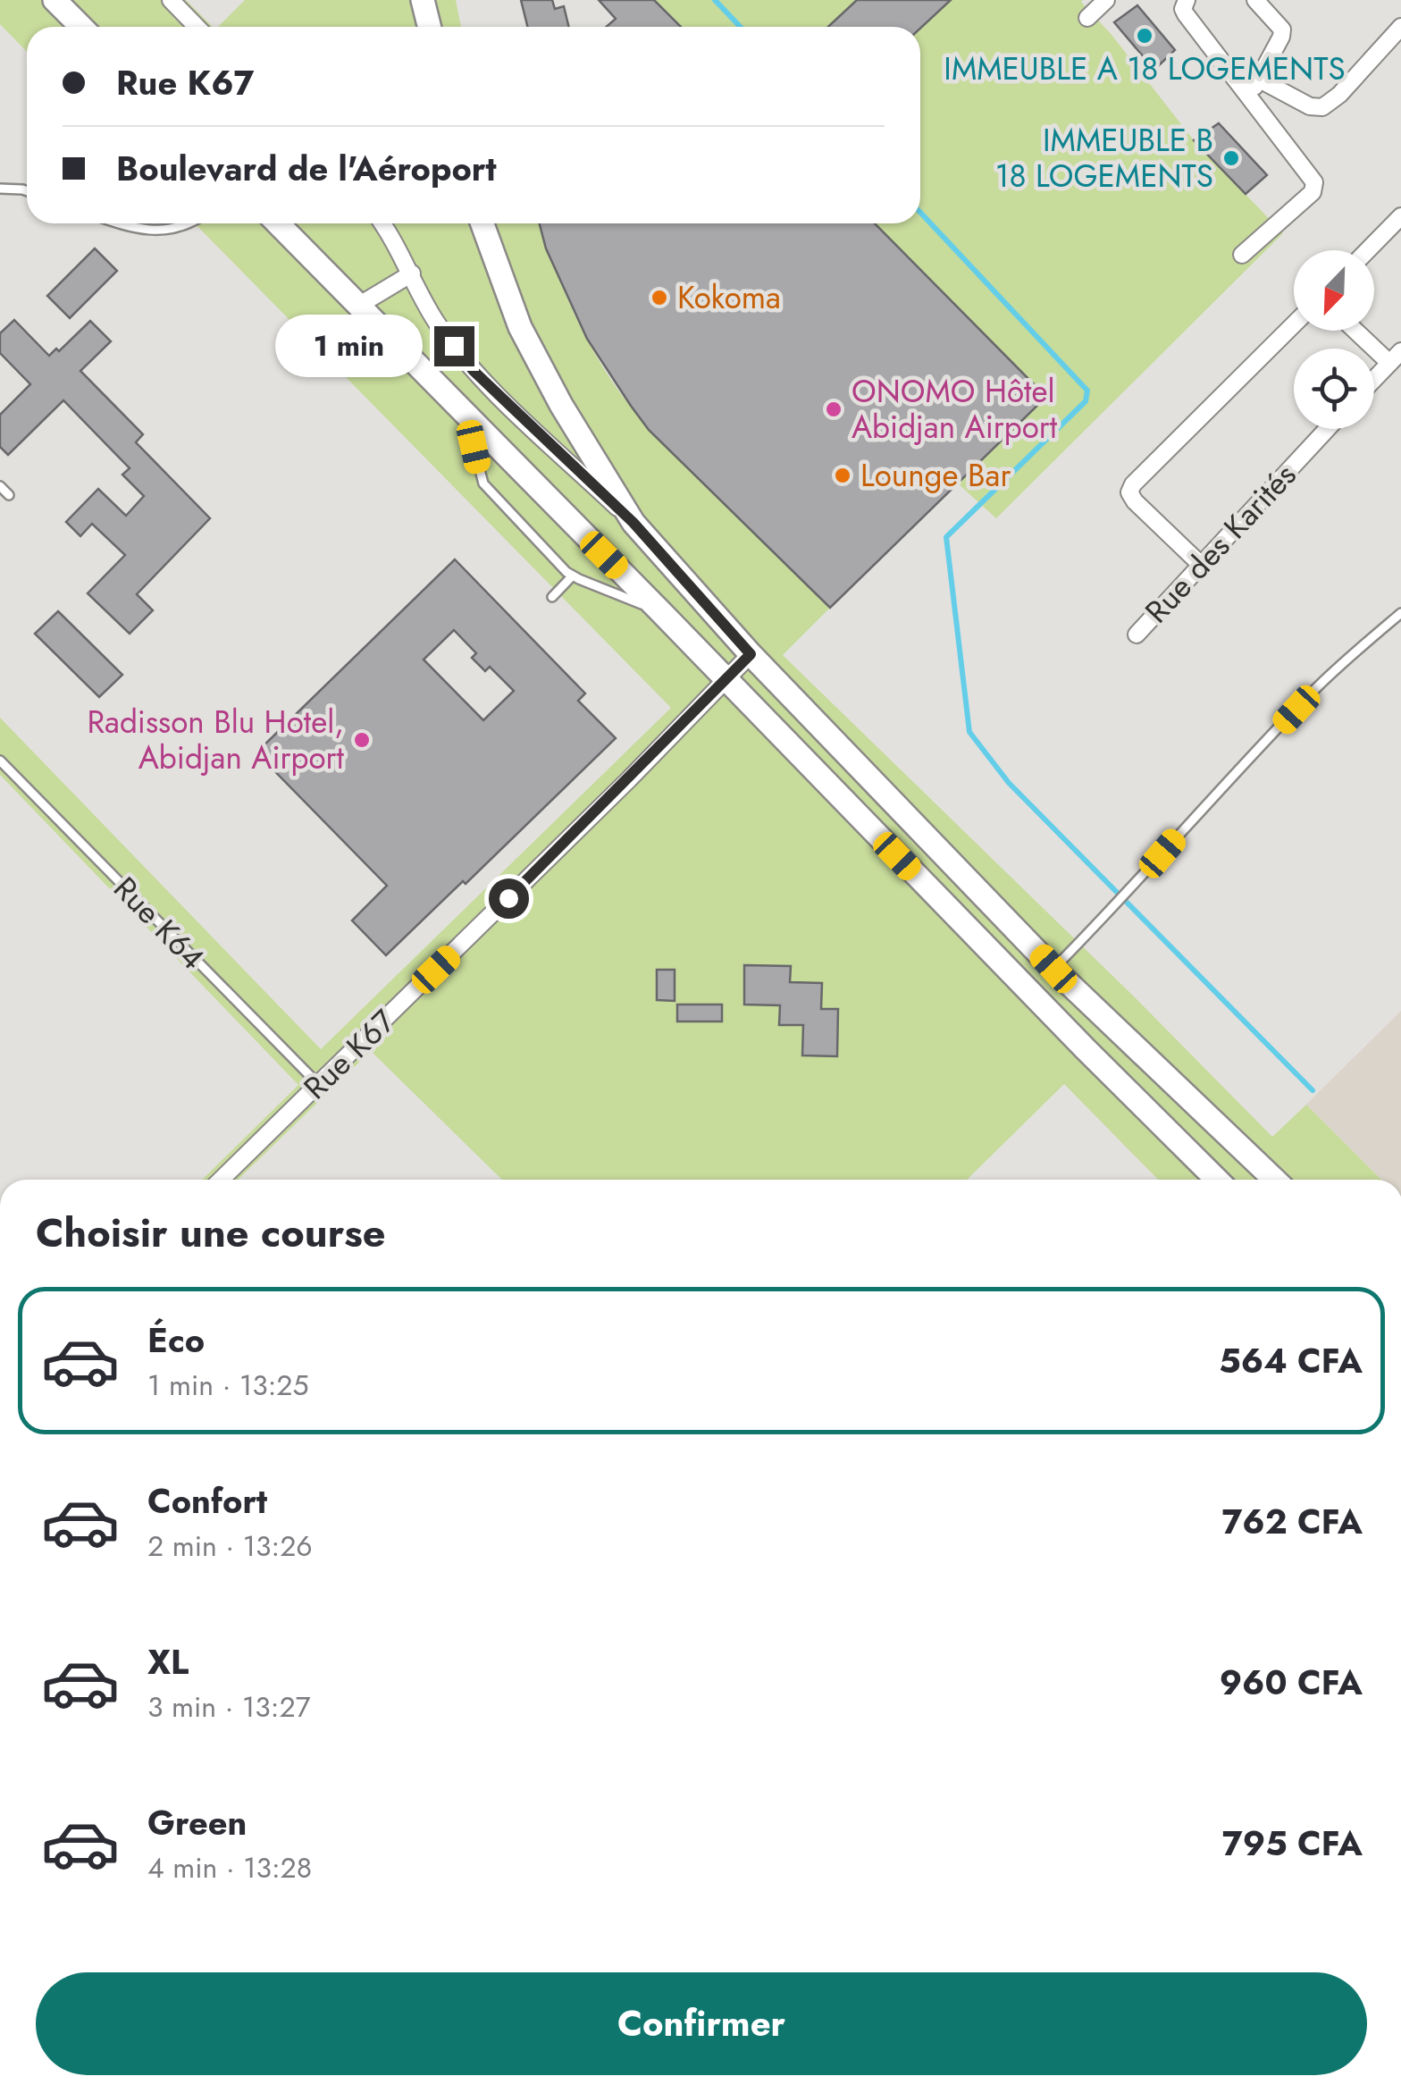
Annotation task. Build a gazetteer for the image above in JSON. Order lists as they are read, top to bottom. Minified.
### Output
{"streets":{"street":["Rue des Karités","Rue K67"],"lane":["Rue K64"]},"crossings":[["Rue K64","Rue K67"]],"places":["IMMEUBLE A 18 LOGEMENTS","IMMEUBLE B 18 LOGEMENTS","Kokoma","ONOMO Hôtel Abidjan Airport","Lounge Bar","Radisson Blu Hotel, Abidjan Airport"],"north":"bottom left","page":{"banner":["Rue K67","Boulevard de l'Aéroport"],"bubble":"1 min","heading":"Choisir une course","list":[{"name":"Éco","note":"1 min · 13:25","value":"564 CFA"},{"name":"Confort","note":"2 min · 13:26","value":"762 CFA"},{"name":"XL","note":"3 min · 13:27","value":"960 CFA"},{"name":"Green","note":"4 min · 13:28","value":"795 CFA"}],"buttons":"Confirmer"}}
